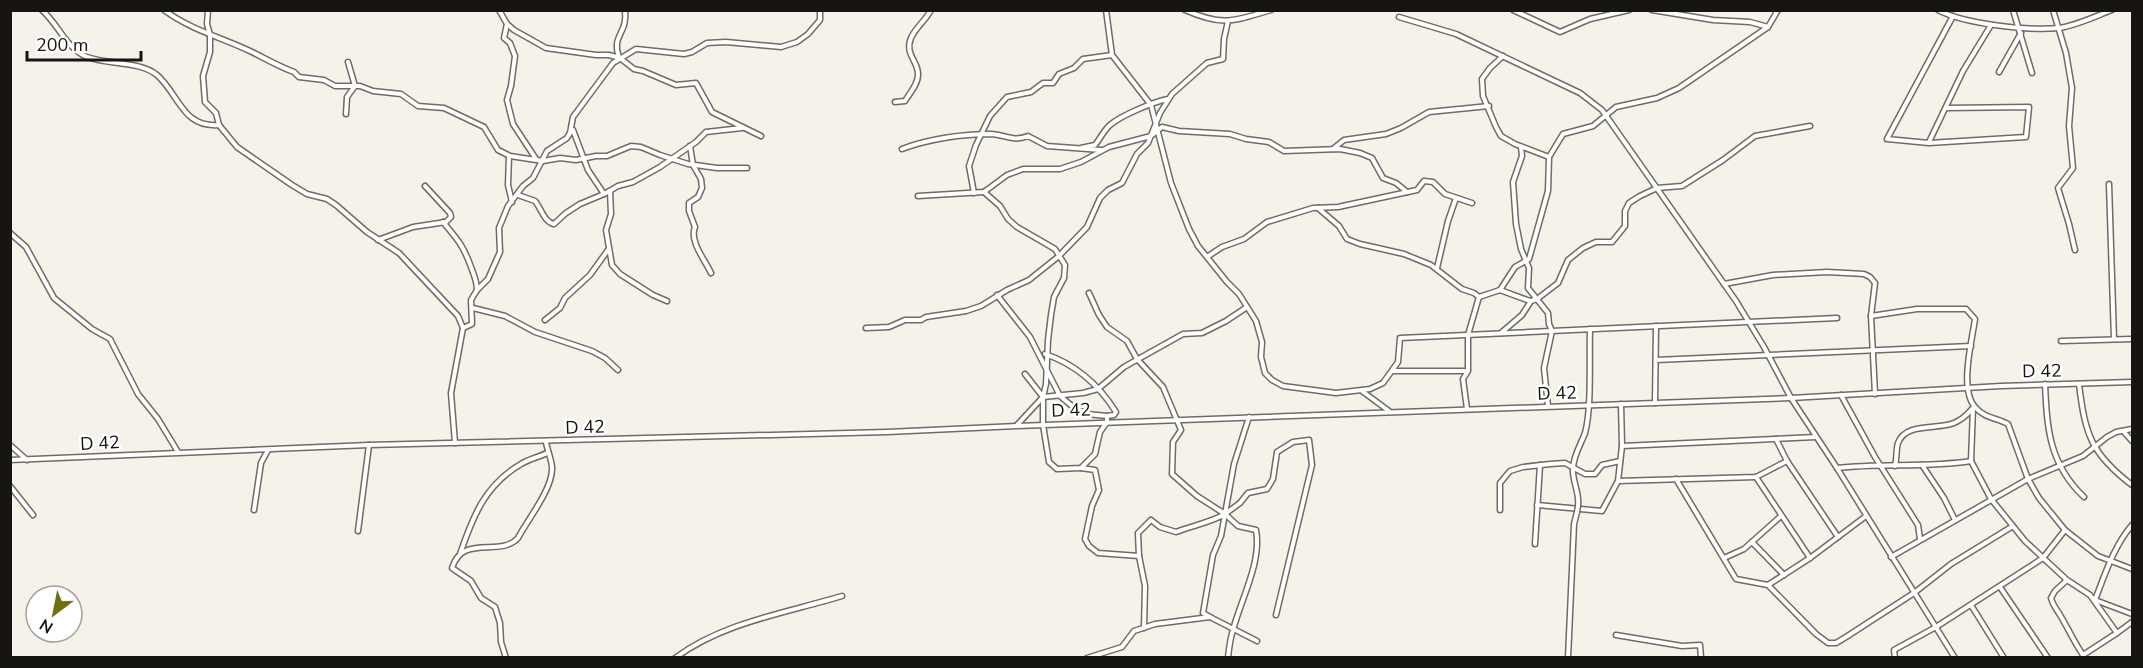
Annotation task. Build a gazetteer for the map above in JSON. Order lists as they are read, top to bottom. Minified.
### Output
{"streets":{"street":["D 42"]},"scale_bar":"200 m","north":"bottom left"}
